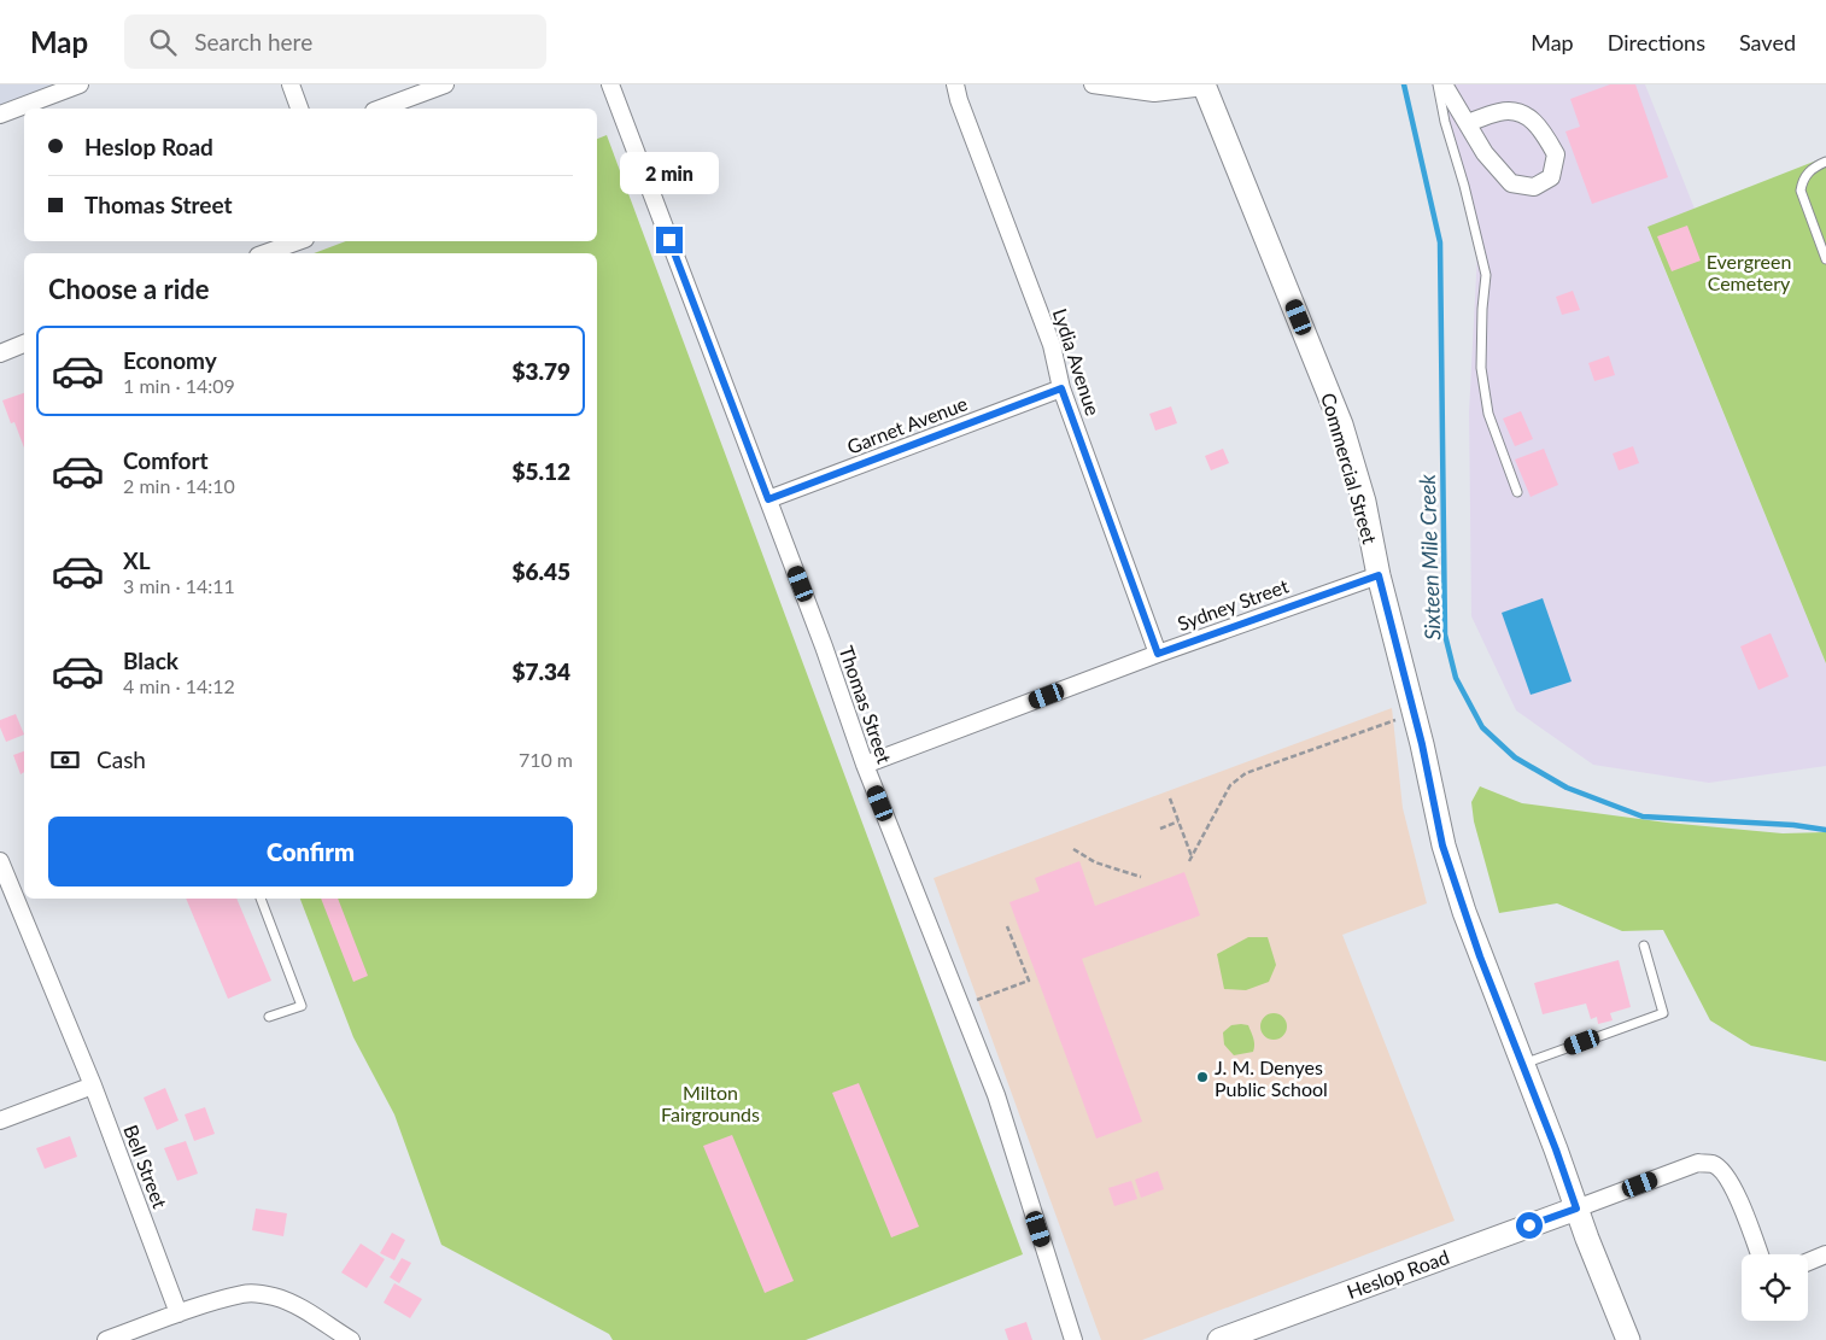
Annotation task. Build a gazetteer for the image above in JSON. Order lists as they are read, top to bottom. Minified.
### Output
{"streets":{"street":["Lydia Avenue","Garnet Avenue","Commercial Street","Sydney Street","Thomas Street","Bell Street","Heslop Road"]},"crossings":[["Lydia Avenue","Garnet Avenue"],["Lydia Avenue","Sydney Street"],["Garnet Avenue","Thomas Street"],["Commercial Street","Sydney Street"],["Commercial Street","Heslop Road"],["Sydney Street","Thomas Street"]],"water":["Sixteen Mile Creek"],"parks":["Evergreen Cemetery","Milton Fairgrounds"],"places":["J. M. Denyes Public School"],"page":{"header":"Map","search":"Search here","nav":["Map","Directions","Saved"],"banner":["Heslop Road","Thomas Street"],"bubble":"2 min","heading":"Choose a ride","list":[{"name":"Economy","note":"1 min · 14:09","value":"$3.79"},{"name":"Comfort","note":"2 min · 14:10","value":"$5.12"},{"name":"XL","note":"3 min · 14:11","value":"$6.45"},{"name":"Black","note":"4 min · 14:12","value":"$7.34"}],"pay":["Cash","710 m"],"buttons":"Confirm"}}
